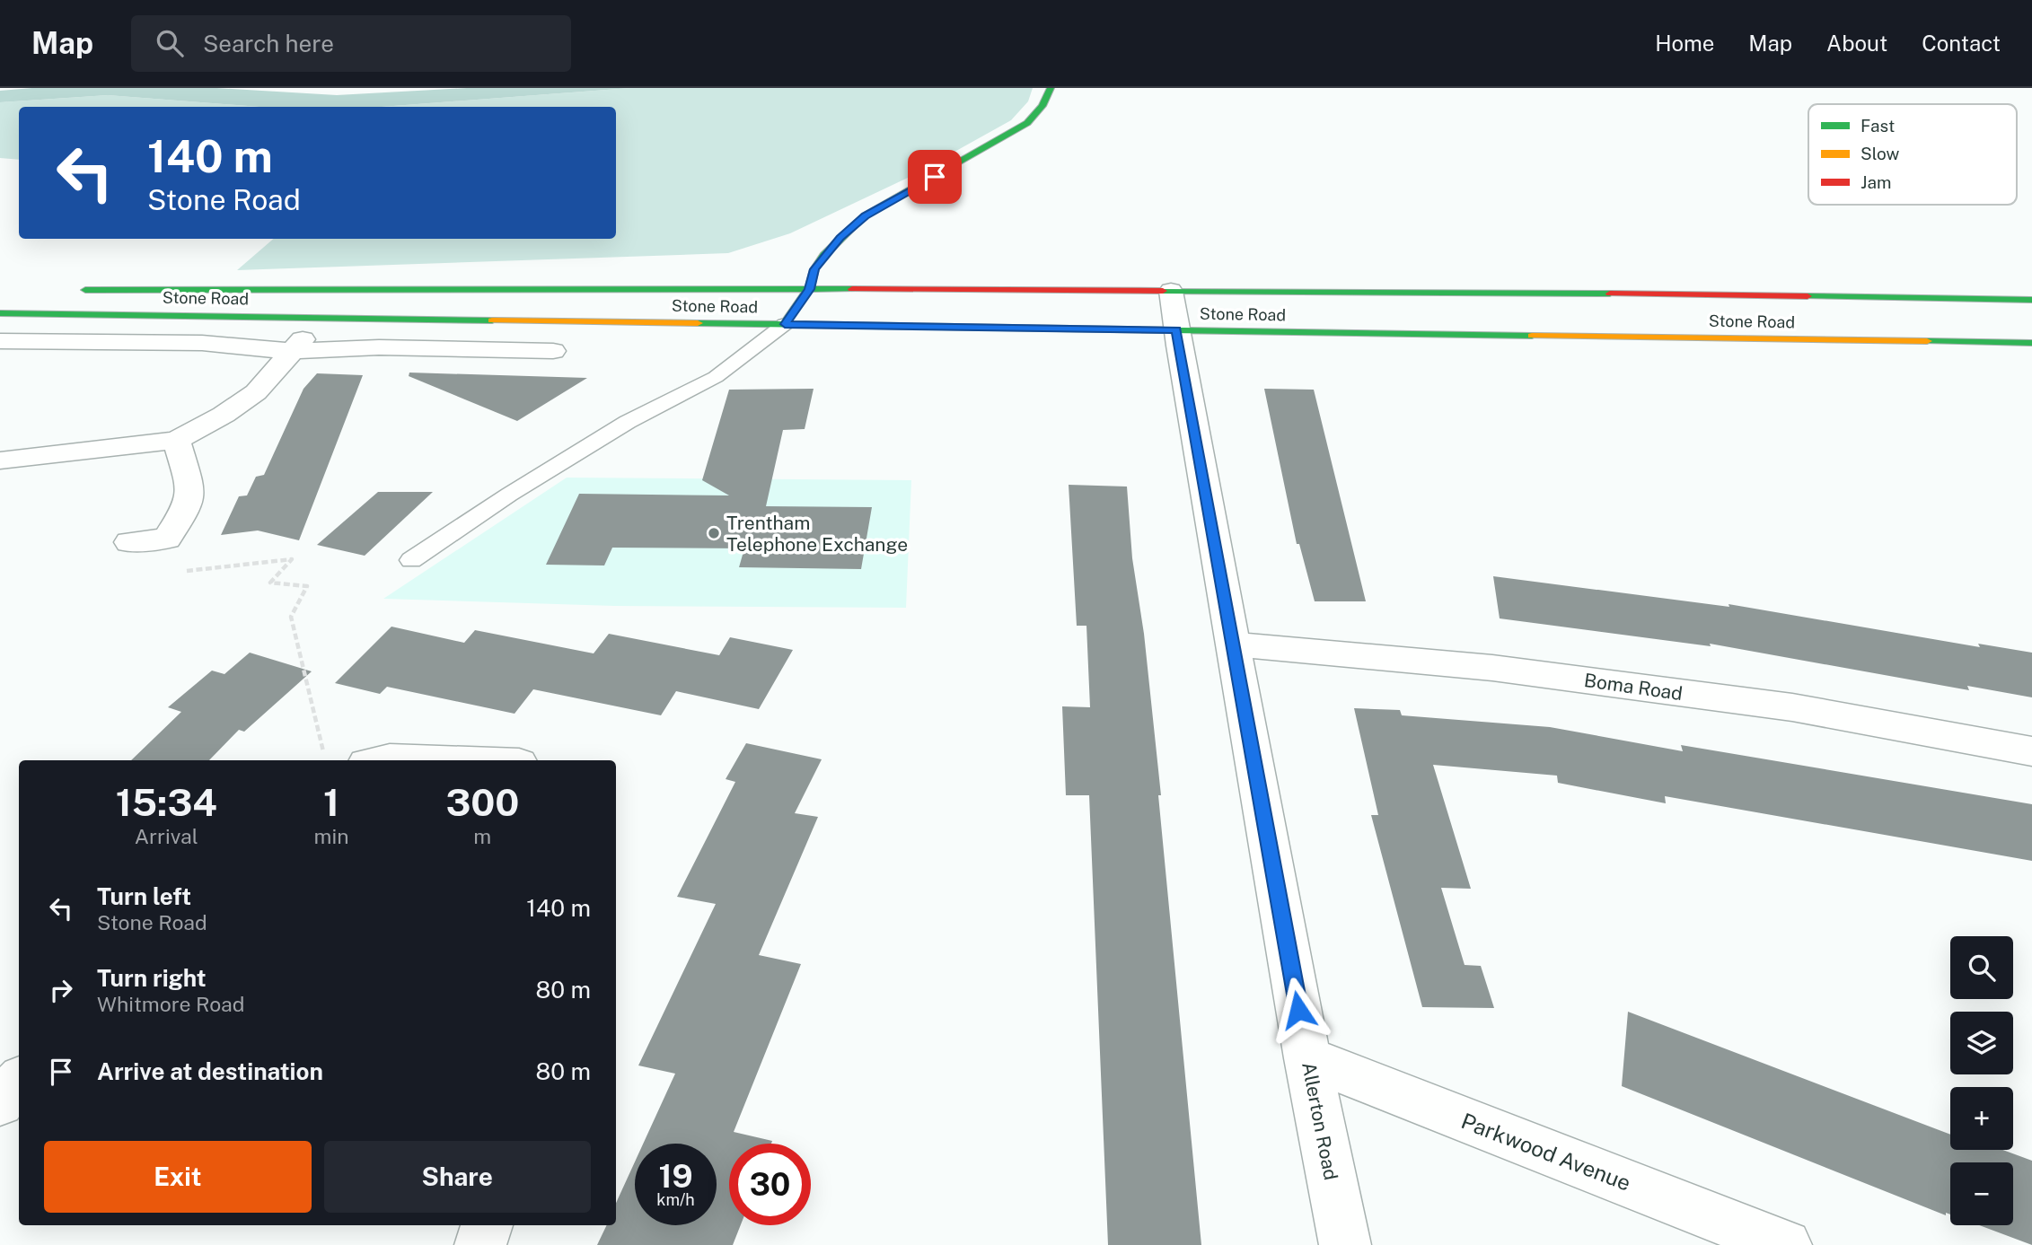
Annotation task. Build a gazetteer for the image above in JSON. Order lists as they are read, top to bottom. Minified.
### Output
{"streets":{"main road":["Stone Road"],"street":["Boma Road","Allerton Road","Parkwood Avenue"]},"crossings":[["Stone Road","Allerton Road"],["Boma Road","Allerton Road"],["Allerton Road","Parkwood Avenue"]],"places":["Trentham Telephone Exchange"],"legend":["Fast","Slow","Jam"],"page":{"header":"Map","search":"Search here","nav":["Home","Map","About","Contact"],"turn":["140 m","Stone Road"],"eta":["15:34","Arrival","1","min","300","m"],"list":[{"name":"Turn left","note":"Stone Road","value":"140 m"},{"name":"Turn right","note":"Whitmore Road","value":"80 m"},{"name":"Arrive at destination","value":"80 m"}],"map_buttons":["+","−"],"buttons":["Exit","Share"],"speed":"19 km/h","limit":"30"}}
